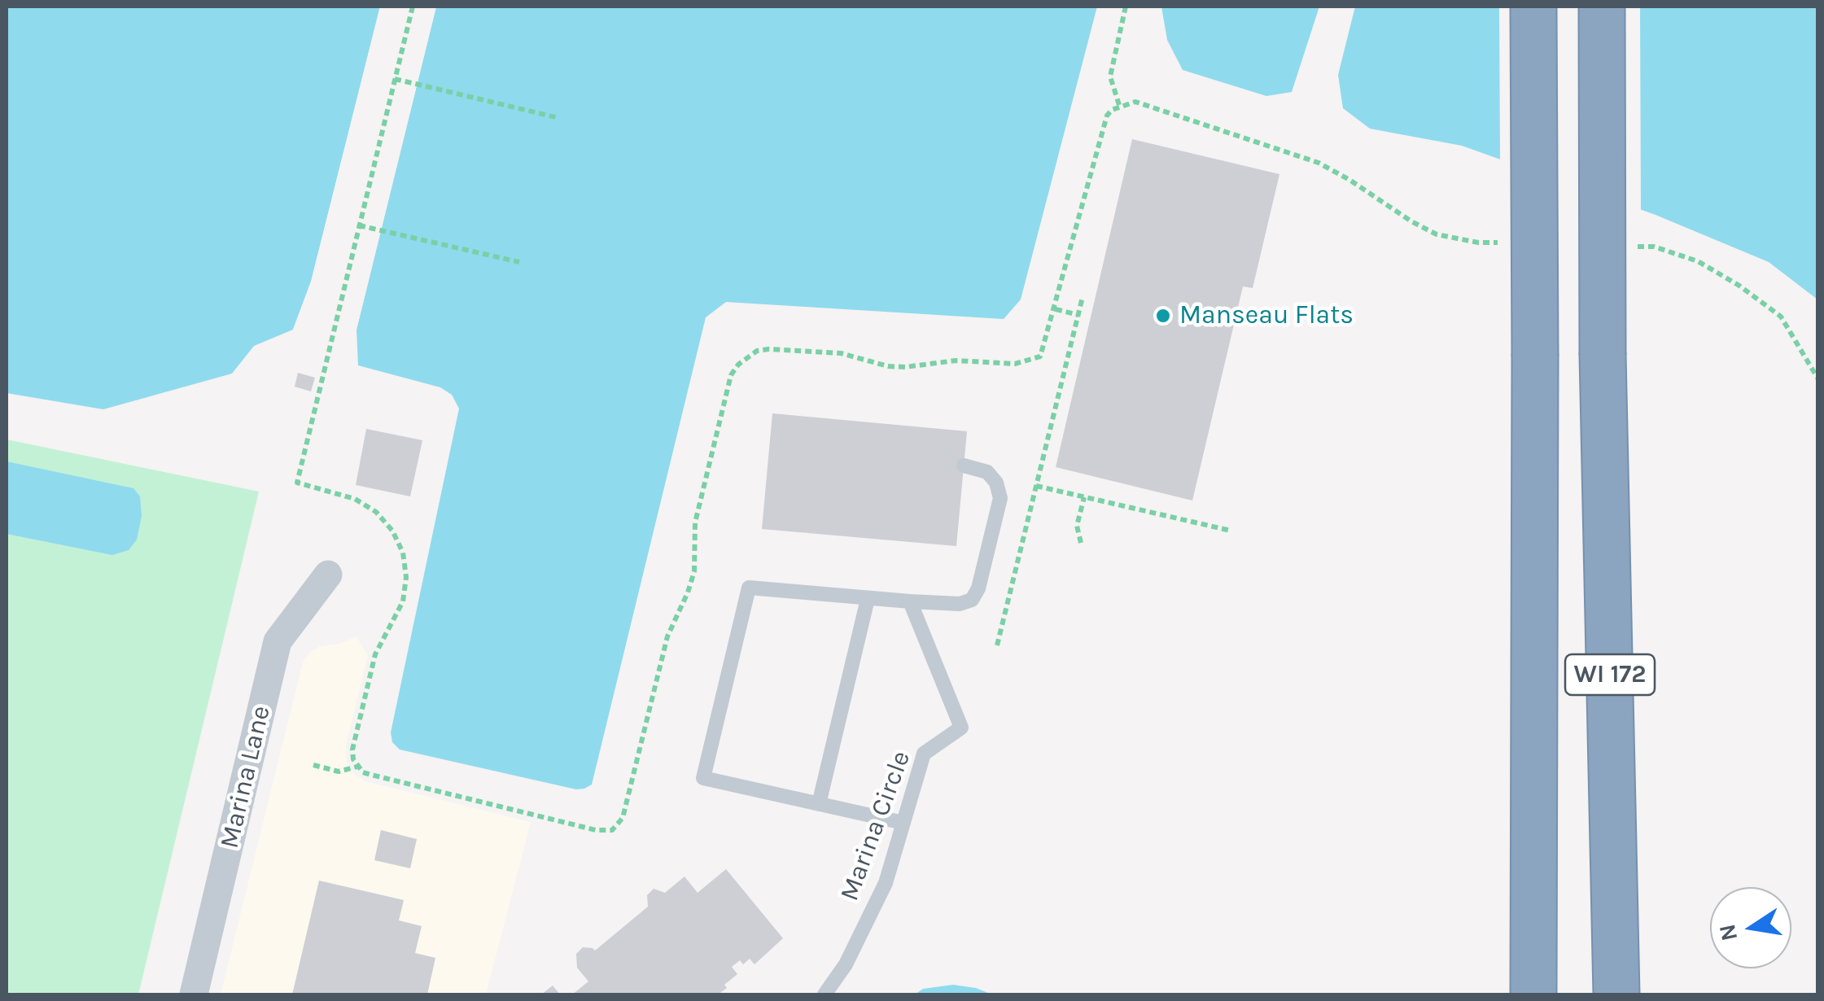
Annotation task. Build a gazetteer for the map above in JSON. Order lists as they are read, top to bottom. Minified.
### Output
{"streets":{"highway":["WI 172"],"street":["Marina Lane"],"lane":["Marina Circle"]},"places":["Manseau Flats"],"north":"left"}
